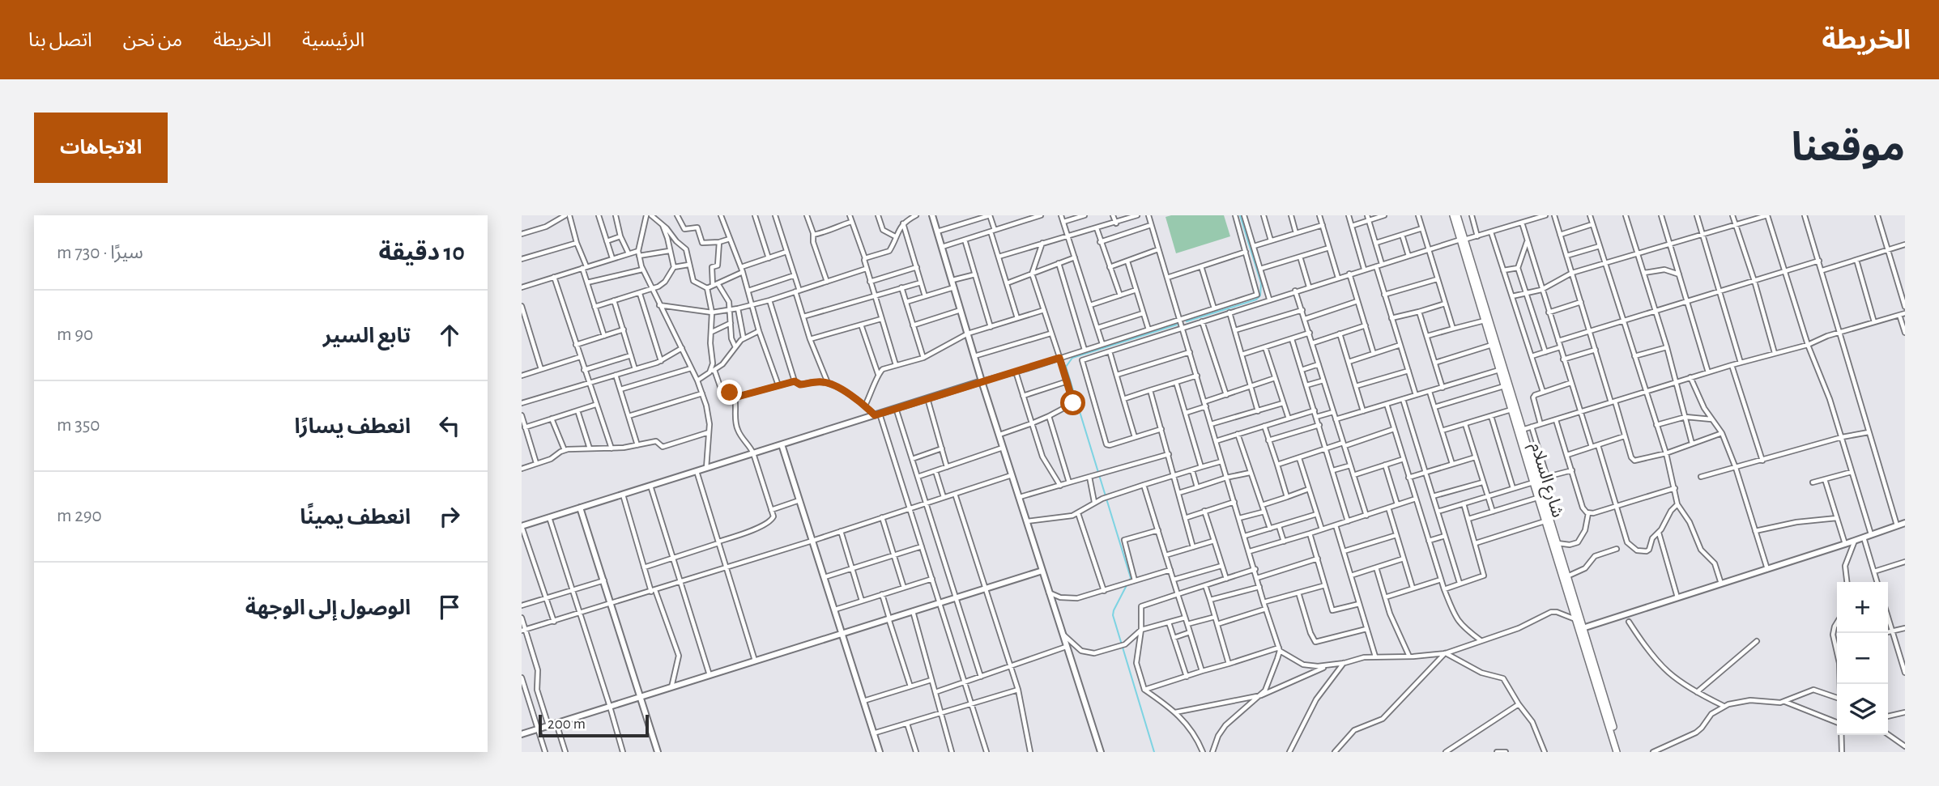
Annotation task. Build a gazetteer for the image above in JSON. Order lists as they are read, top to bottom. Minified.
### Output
{"streets":{"main road":["شارع السلام"]},"scale_bar":"200 m","page":{"header":"الخريطة","nav":["الرئيسية","الخريطة","من نحن","اتصل بنا"],"title":"موقعنا","buttons":"الاتجاهات","heading":["10 دقيقة","سيرًا · 730 m"],"list":[["تابع السير","90 m"],["انعطف يسارًا","350 m"],["انعطف يمينًا","290 m"],"الوصول إلى الوجهة"],"map_buttons":["+","−"],"scale":"200 m"}}
